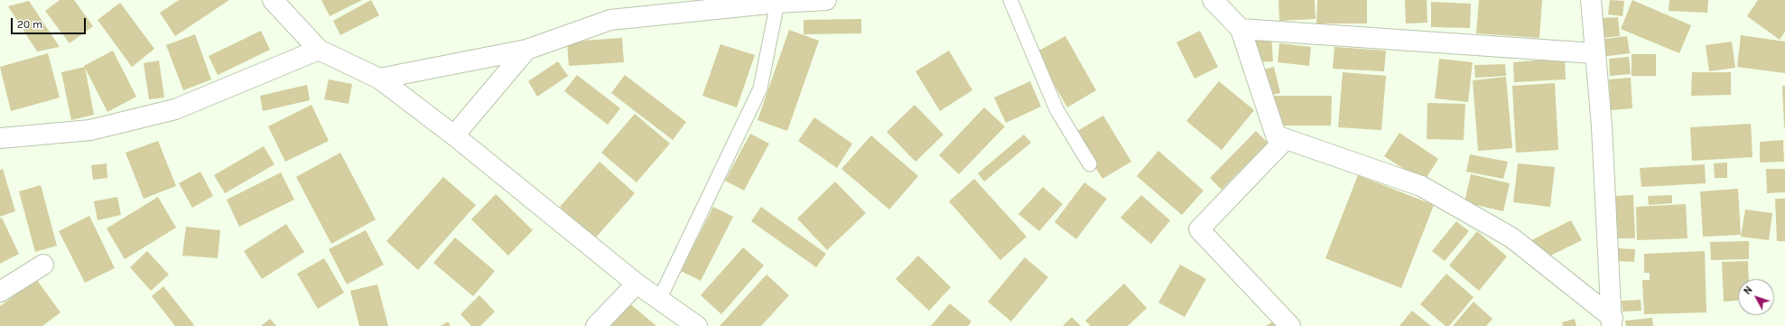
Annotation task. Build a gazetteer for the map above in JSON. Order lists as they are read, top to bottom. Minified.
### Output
{"scale_bar":"20 m","north":"top left"}
